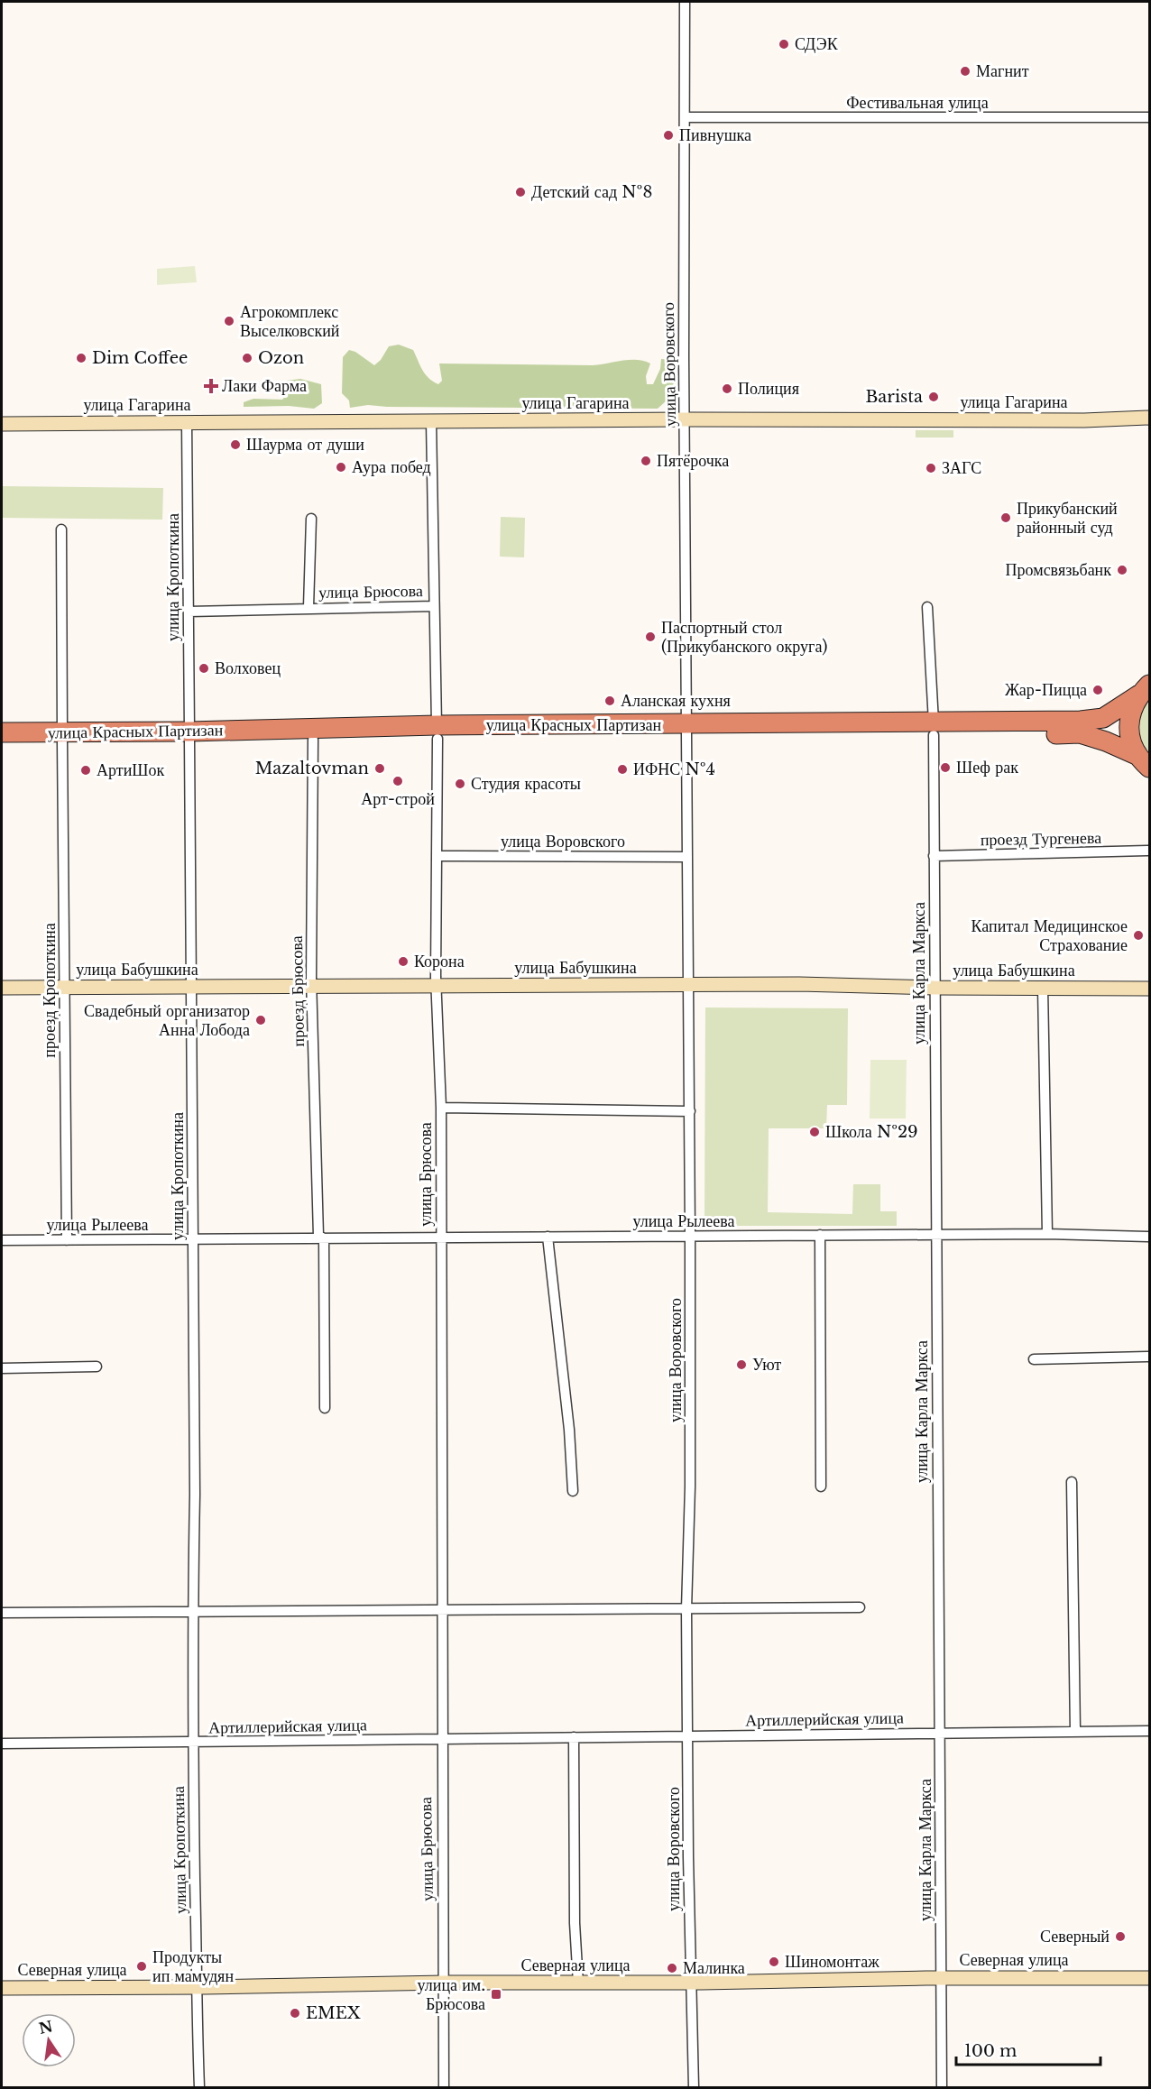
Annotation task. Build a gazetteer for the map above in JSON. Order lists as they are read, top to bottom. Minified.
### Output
{"streets":{"highway":["улица Красных Партизан"],"street":["Фестивальная улица","улица Воровского","улица Гагарина","улица Кропоткина","улица Брюсова","проезд Тургенева","улица Бабушкина","улица Карла Маркса","проезд Кропоткина","проезд Брюсова","улица Рылеева","Артиллерийская улица","Северная улица"]},"crossings":[["Фестивальная улица","улица Воровского"],["улица Воровского","улица Гагарина"],["улица Воровского","улица Брюсова"],["улица Воровского","улица Красных Партизан"],["улица Воровского","улица Бабушкина"],["улица Воровского","улица Рылеева"],["улица Воровского","Артиллерийская улица"],["улица Воровского","Северная улица"],["улица Гагарина","улица Кропоткина"],["улица Гагарина","улица Брюсова"],["улица Кропоткина","улица Брюсова"],["улица Кропоткина","улица Красных Партизан"],["улица Кропоткина","улица Бабушкина"],["улица Кропоткина","улица Рылеева"],["улица Кропоткина","Артиллерийская улица"],["улица Кропоткина","Северная улица"],["улица Брюсова","улица Красных Партизан"],["улица Брюсова","улица Бабушкина"],["улица Брюсова","улица Рылеева"],["улица Брюсова","Артиллерийская улица"],["улица Брюсова","Северная улица"],["улица Красных Партизан","улица Карла Маркса"],["улица Красных Партизан","проезд Кропоткина"],["улица Красных Партизан","проезд Брюсова"],["проезд Тургенева","улица Карла Маркса"],["улица Бабушкина","улица Карла Маркса"],["улица Бабушкина","проезд Кропоткина"],["улица Бабушкина","проезд Брюсова"],["улица Карла Маркса","улица Рылеева"],["улица Карла Маркса","Артиллерийская улица"],["улица Карла Маркса","Северная улица"],["проезд Кропоткина","улица Рылеева"],["проезд Брюсова","улица Рылеева"]],"places":{"other":["СДЭК","Магнит","Пивнушка","Детский сад №8","Агрокомплекс Выселковский","Dim Coffee","Ozon","Полиция","Barista","Шаурма от души","Пятёрочка","Аура побед","ЗАГС","Прикубанский районный суд","Промсвязьбанк","Паспортный стол (Прикубанского округа)","Волховец","Жар-Пицца","Аланская кухня","Шеф рак","Mazaltovman","ИФНС №4","АртиШок","Арт-строй","Студия красоты","Капитал Медицинское Страхование","Корона","Свадебный организатор Анна Лобода","Школа №29","Уют","Северный","Шиномонтаж","Продукты ип мамудян","Малинка","EMEX"],"health":["Лаки Фарма"],"transit":["улица им. Брюсова"]},"scale_bar":"100 m","north":"top"}
